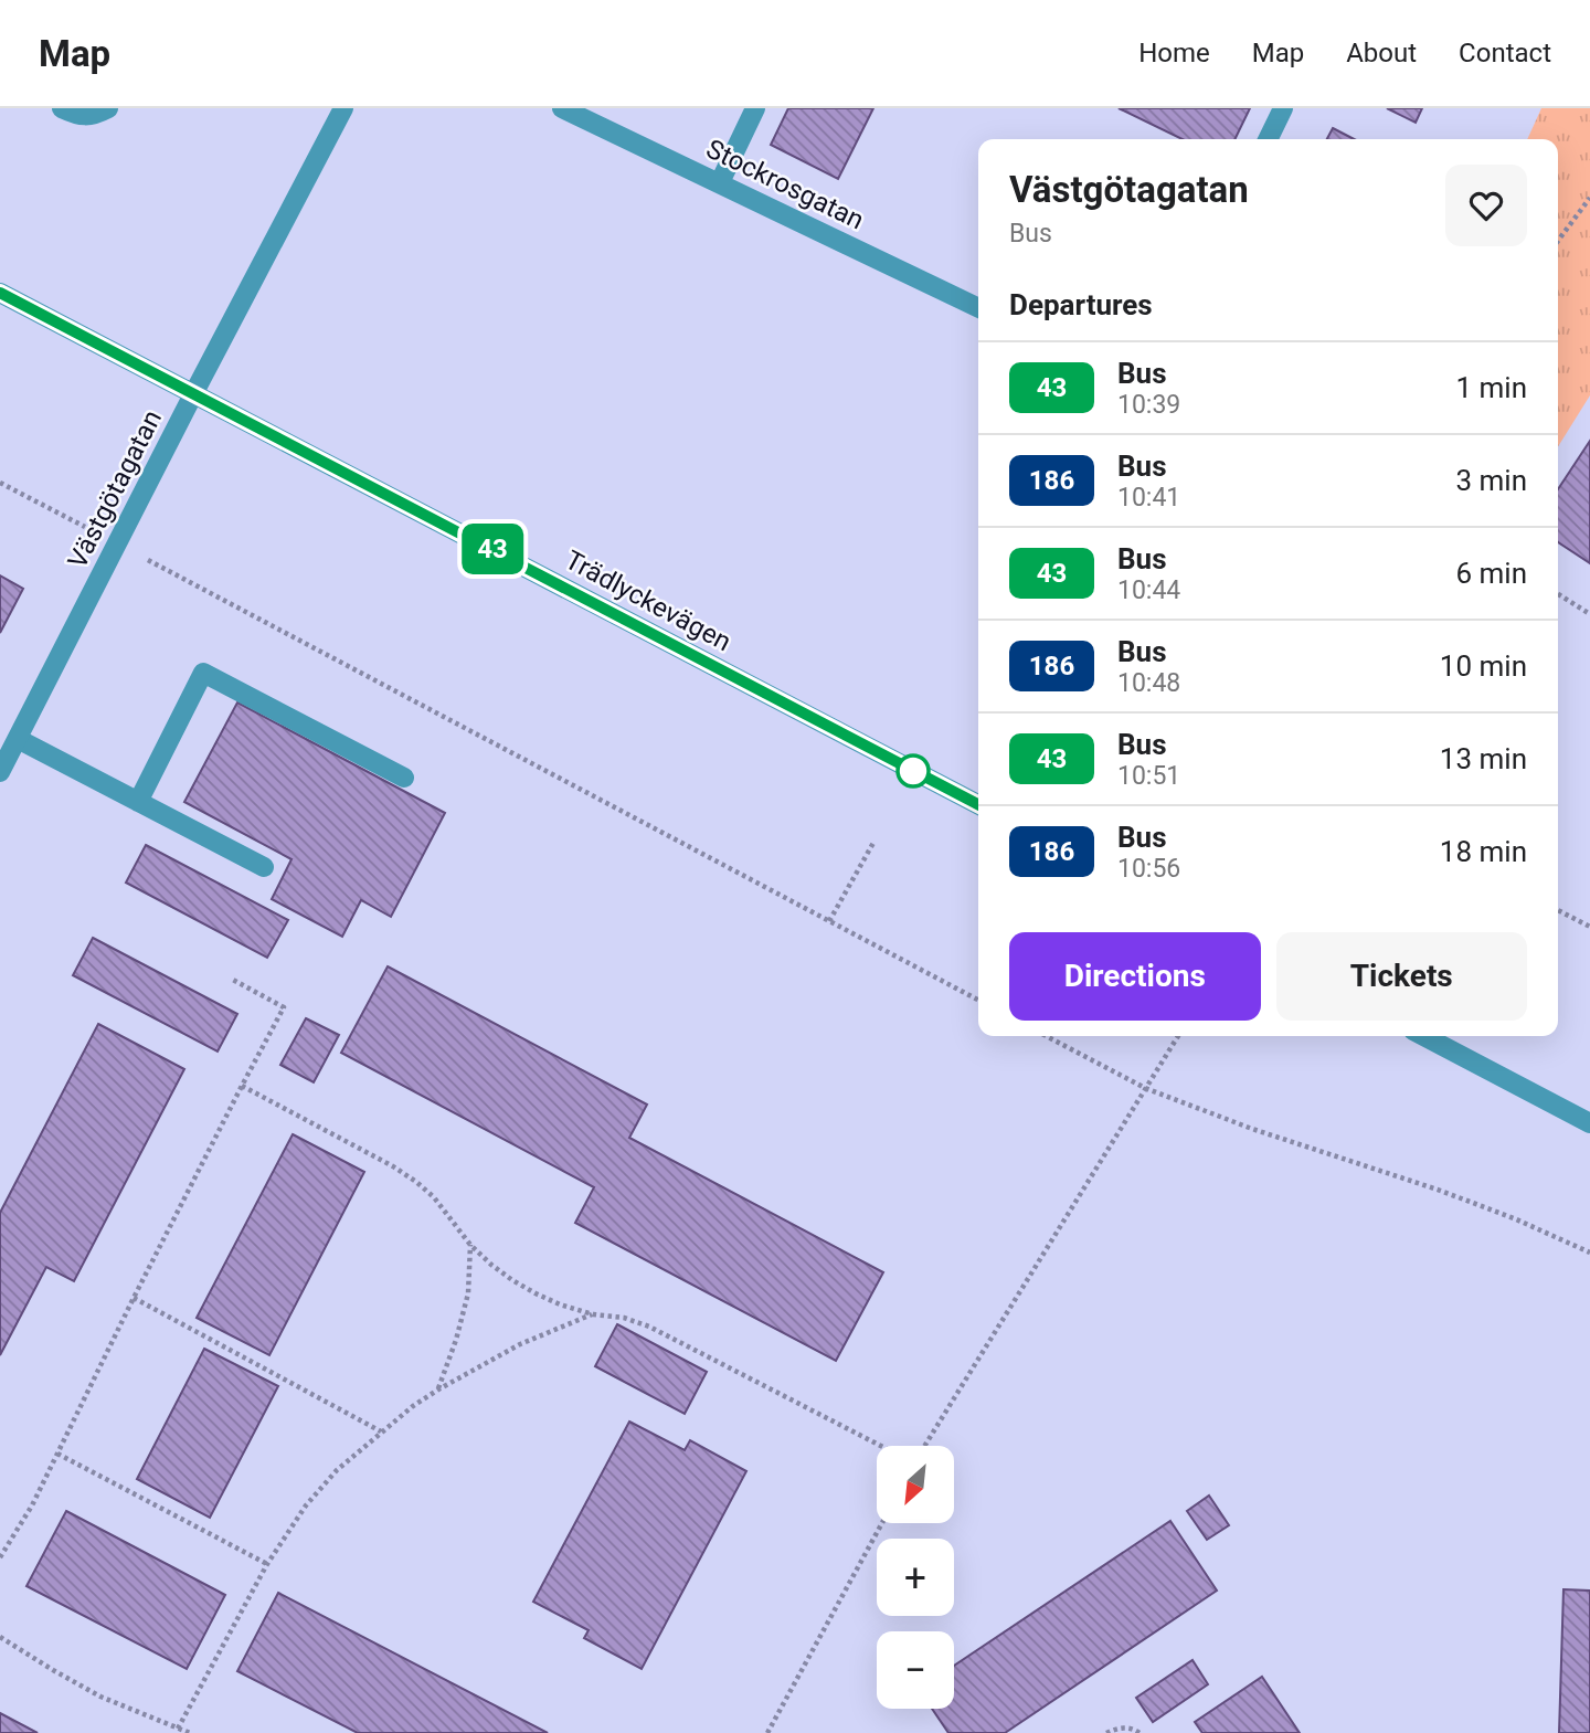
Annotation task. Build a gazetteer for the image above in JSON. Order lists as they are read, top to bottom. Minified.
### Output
{"streets":{"street":["Stockrosgatan","Västgötagatan","Trädlyckevägen"]},"crossings":[["Västgötagatan","Trädlyckevägen"]],"lines":["bus line 43"],"north":"bottom left","page":{"header":"Map","nav":["Home","Map","About","Contact"],"on_map":"43","heading":[["Västgötagatan","Bus"],"Departures"],"list":[{"mark":"43","name":"Bus","note":"10:39","value":"1 min"},{"mark":"186","name":"Bus","note":"10:41","value":"3 min"},{"mark":"43","name":"Bus","note":"10:44","value":"6 min"},{"mark":"186","name":"Bus","note":"10:48","value":"10 min"},{"mark":"43","name":"Bus","note":"10:51","value":"13 min"},{"mark":"186","name":"Bus","note":"10:56","value":"18 min"}],"buttons":["Directions","Tickets"],"map_buttons":["+","−"]}}
